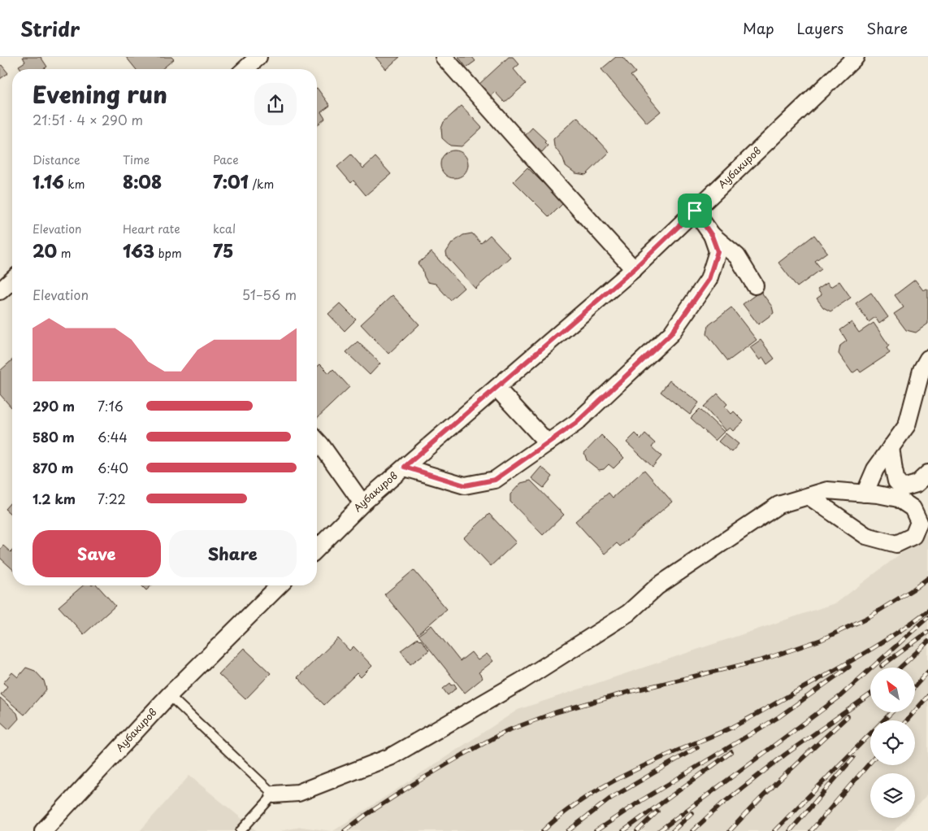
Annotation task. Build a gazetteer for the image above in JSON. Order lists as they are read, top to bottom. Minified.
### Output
{"streets":{"street":["Аубакиров"]},"north":"top left","page":{"header":"Stridr","nav":["Map","Layers","Share"],"heading":["Evening run","21:51 · 4 × 290 m"],"stats":[["Distance","1.16 km"],["Time","8:08"],["Pace","7:01 /km"],["Elevation","20 m"],["Heart rate","163 bpm"],["kcal","75"]],"chart":["Elevation","51–56 m"],"list":[{"name":"290 m","note":"7:16"},{"name":"580 m","note":"6:44"},{"name":"870 m","note":"6:40"},{"name":"1.2 km","note":"7:22"}],"buttons":["Save","Share"]}}
